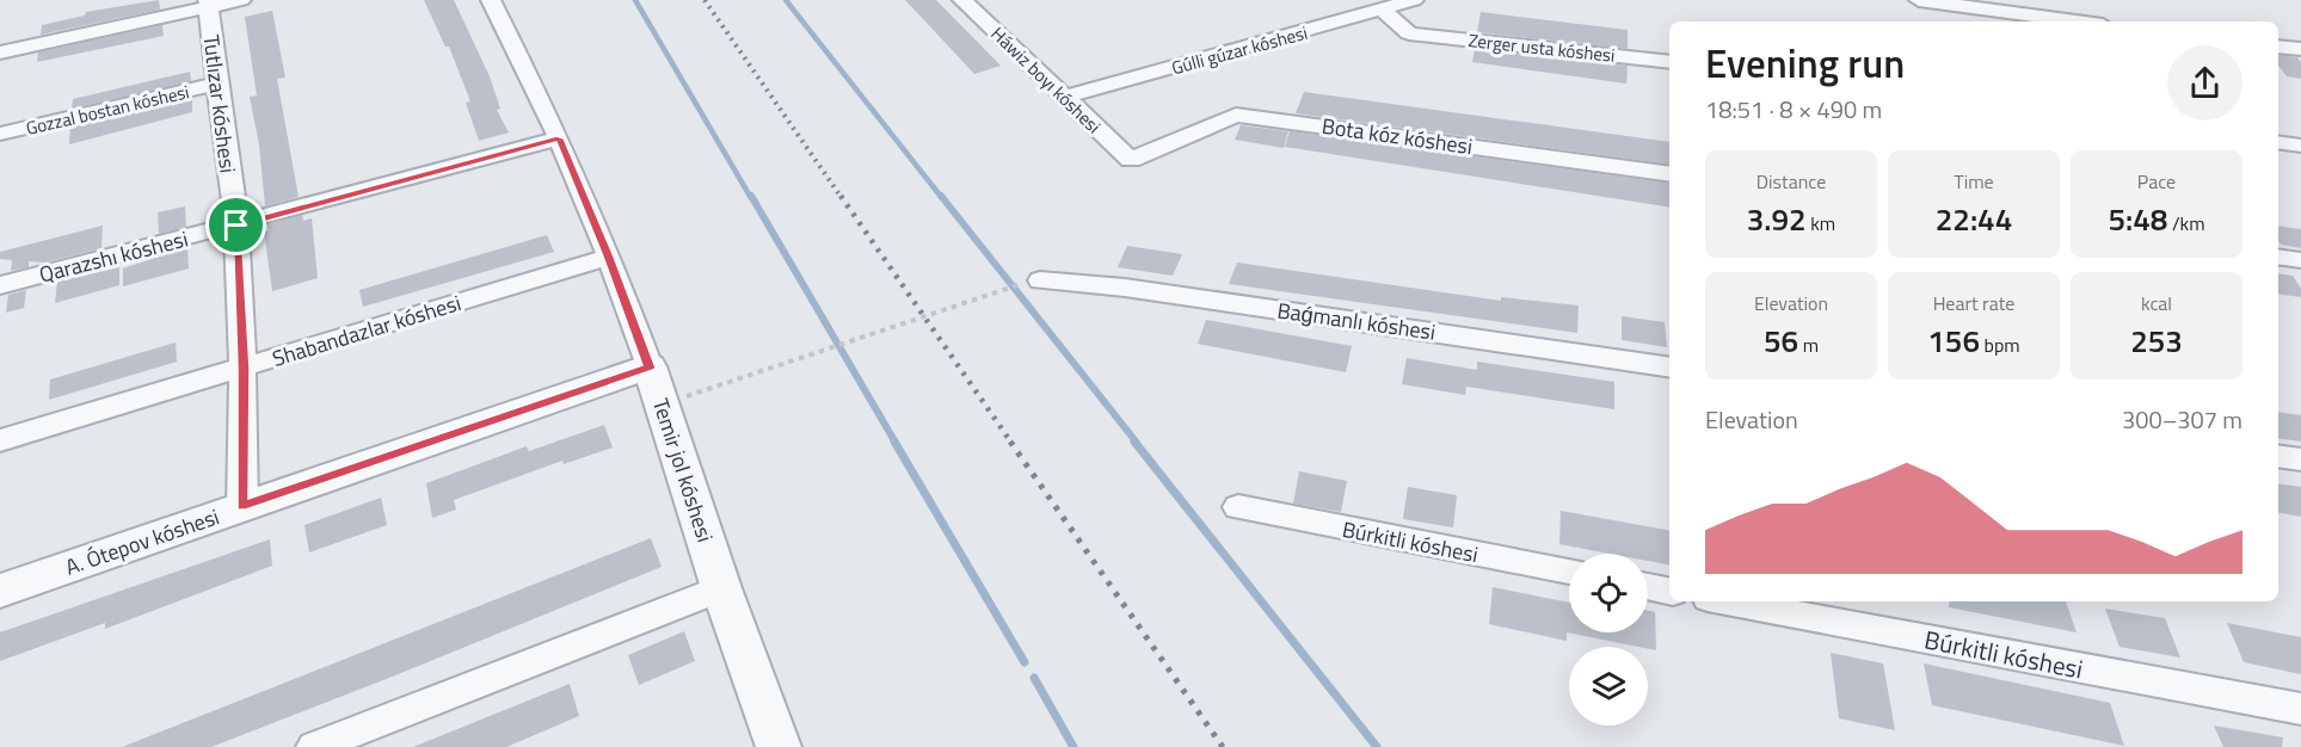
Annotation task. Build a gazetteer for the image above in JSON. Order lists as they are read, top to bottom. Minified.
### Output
{"streets":{"street":["Zerger usta kóshesi","Gúlli gúzar kóshesi","Háwiz boyı kóshesi","Tutlızar kóshesi","Gozzal bostan kóshesi","Bota kóz kóshesi","Qarazshı kóshesi","Baǵmanlı kóshesi","Shabandazlar kóshesi","Temir jol kóshesi","A. Ótepov kóshesi","Búrkitli kóshesi"]},"crossings":[["Zerger usta kóshesi","Gúlli gúzar kóshesi"],["Gúlli gúzar kóshesi","Háwiz boyı kóshesi"],["Háwiz boyı kóshesi","Bota kóz kóshesi"],["Tutlızar kóshesi","Gozzal bostan kóshesi"],["Tutlızar kóshesi","Qarazshı kóshesi"],["Tutlızar kóshesi","Shabandazlar kóshesi"],["Tutlızar kóshesi","A. Ótepov kóshesi"],["Qarazshı kóshesi","Temir jol kóshesi"],["Shabandazlar kóshesi","Temir jol kóshesi"],["Temir jol kóshesi","A. Ótepov kóshesi"]],"page":{"heading":["Evening run","18:51 · 8 × 490 m"],"stats":[["Distance","3.92 km"],["Time","22:44"],["Pace","5:48 /km"],["Elevation","56 m"],["Heart rate","156 bpm"],["kcal","253"]],"chart":["Elevation","300–307 m"]}}
